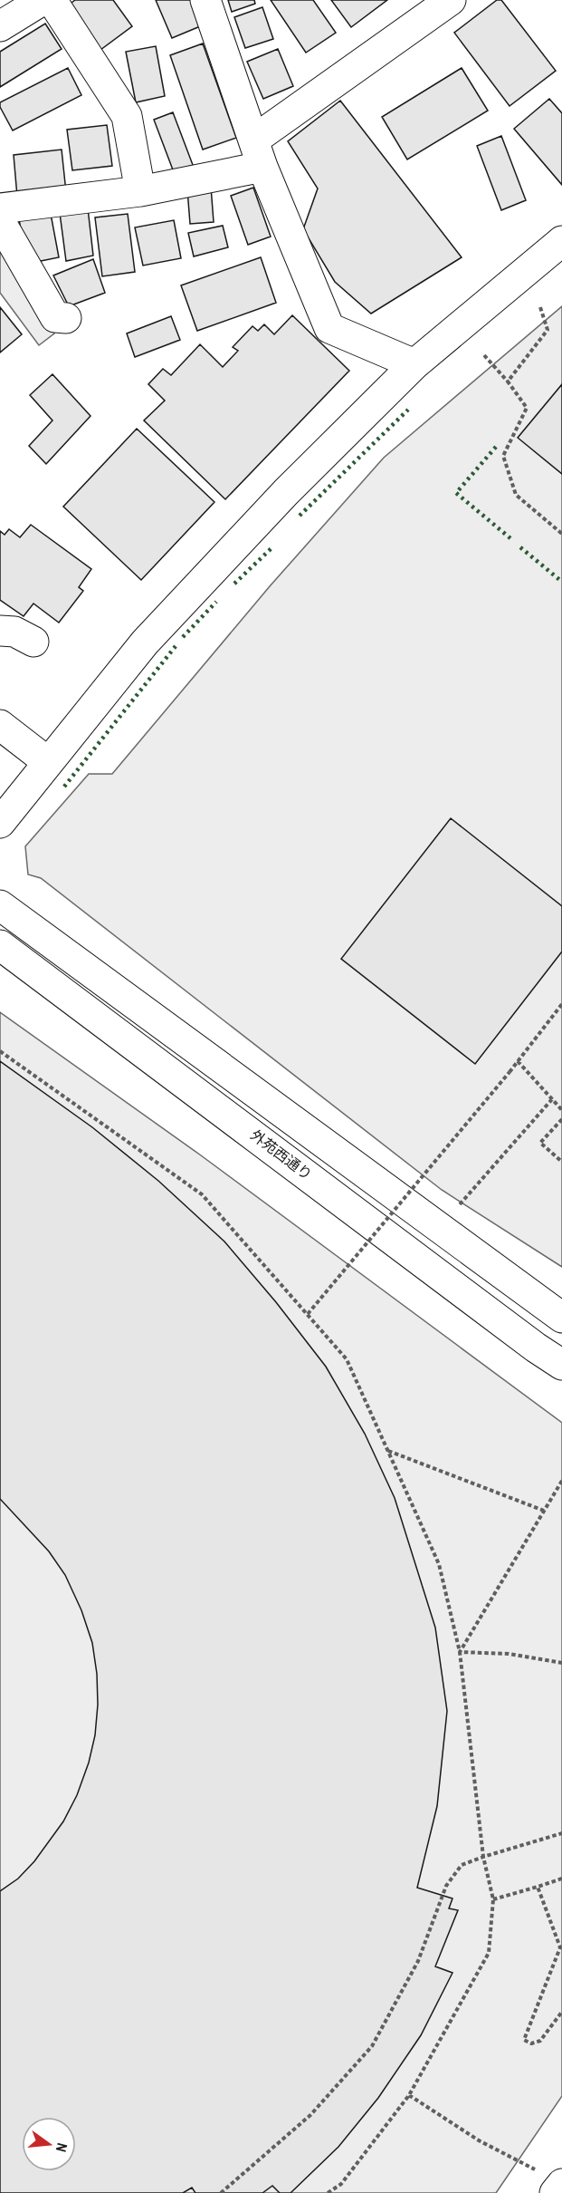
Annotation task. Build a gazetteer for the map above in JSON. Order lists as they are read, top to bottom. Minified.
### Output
{"streets":{"street":["外苑西通り"]},"north":"right"}
